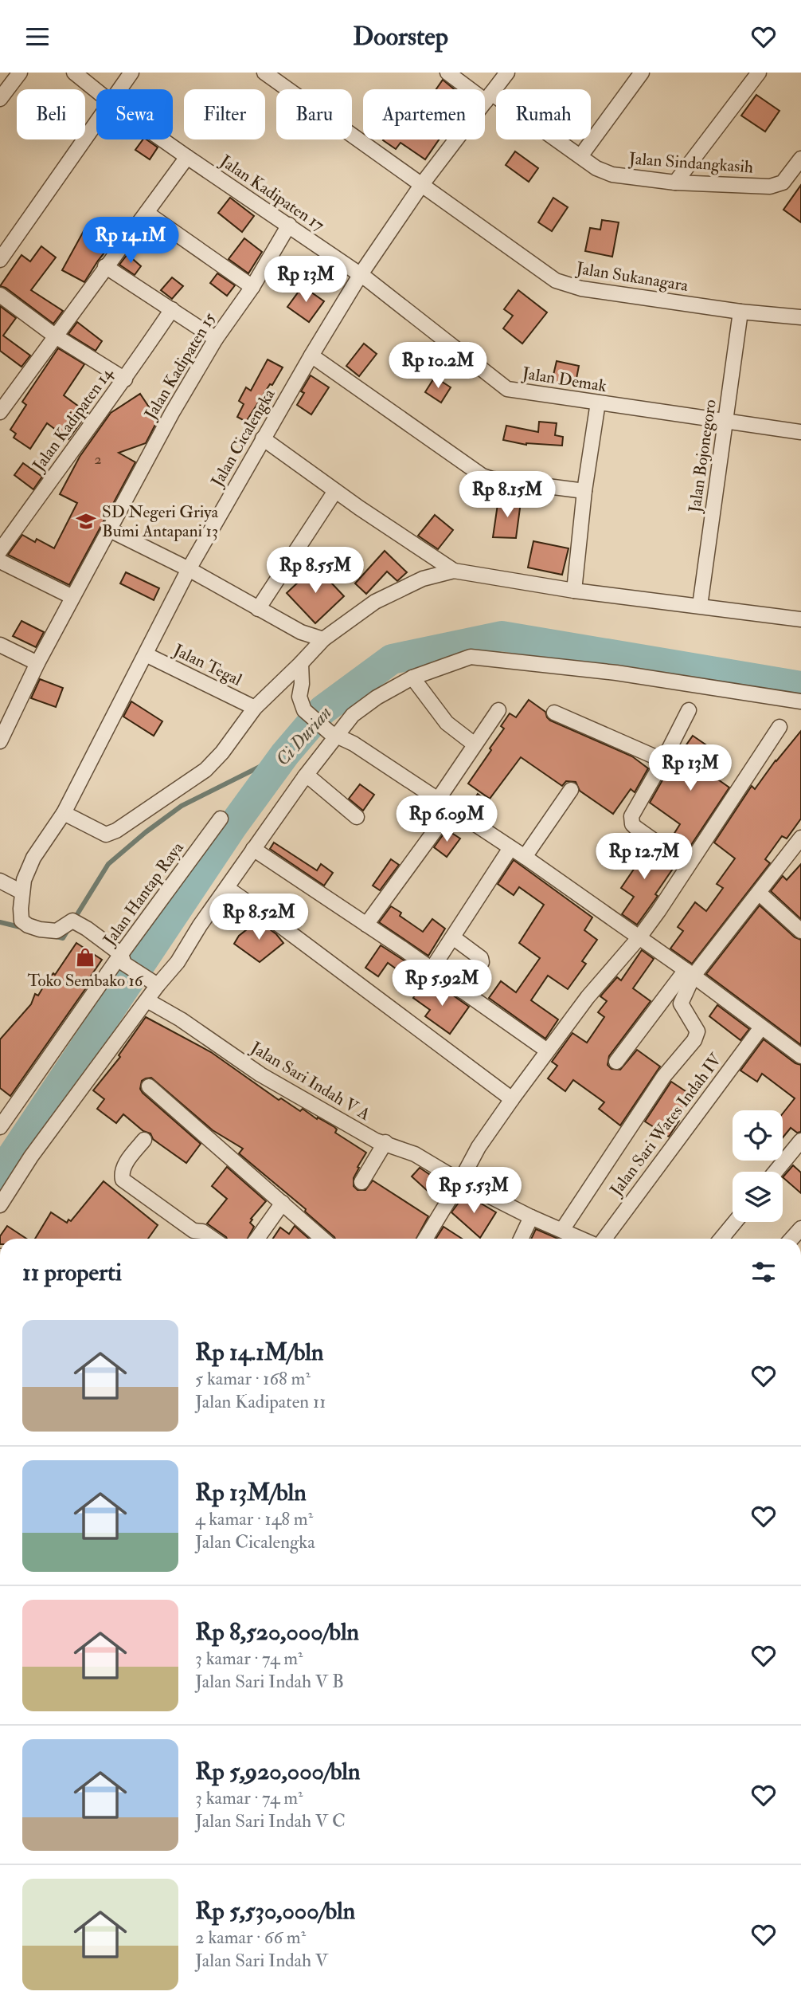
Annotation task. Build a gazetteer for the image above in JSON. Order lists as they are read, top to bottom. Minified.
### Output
{"streets":{"street":["Jalan Sindangkasih","Jalan Kadipaten 17","Jalan Sukanagara","Jalan Kadipaten 15","Jalan Demak","Jalan Kadipaten 14","Jalan Cicalengka","Jalan Bojonegoro","Jalan Tegal","Jalan Hantap Raya","Jalan Sari Indah V A","Jalan Sari Wates Indah IV"]},"crossings":[["Jalan Sindangkasih","Jalan Cicalengka"],["Jalan Kadipaten 17","Jalan Kadipaten 15"],["Jalan Kadipaten 17","Jalan Demak"],["Jalan Kadipaten 17","Jalan Cicalengka"],["Jalan Sukanagara","Jalan Cicalengka"],["Jalan Sukanagara","Jalan Bojonegoro"],["Jalan Demak","Jalan Cicalengka"],["Jalan Demak","Jalan Bojonegoro"],["Jalan Cicalengka","Jalan Tegal"],["Jalan Cicalengka","Jalan Hantap Raya"]],"water":["Ci Durian"],"places":{"school or university":["SD Negeri Griya Bumi Antapani 13"],"shop":["Toko Sembako 16"]},"house_numbers":["2"],"page":{"header":"Doorstep","chip":["Beli","Sewa","Filter","Baru","Apartemen","Rumah"],"price":["Rp 14.1M","Rp 13M","Rp 10.2M","Rp 8.15M","Rp 8.55M","Rp 13M","Rp 6.09M","Rp 12.7M","Rp 8.52M","Rp 5.92M","Rp 5.53M"],"heading":"11 properti","list":[{"name":"Rp 14.1M/bln","note":"5 kamar · 168 m² · Jalan Kadipaten 11"},{"name":"Rp 13M/bln","note":"4 kamar · 148 m² · Jalan Cicalengka"},{"name":"Rp 8,520,000/bln","note":"3 kamar · 74 m² · Jalan Sari Indah V B"},{"name":"Rp 5,920,000/bln","note":"3 kamar · 74 m² · Jalan Sari Indah V C"},{"name":"Rp 5,530,000/bln","note":"2 kamar · 66 m² · Jalan Sari Indah V"}]}}
